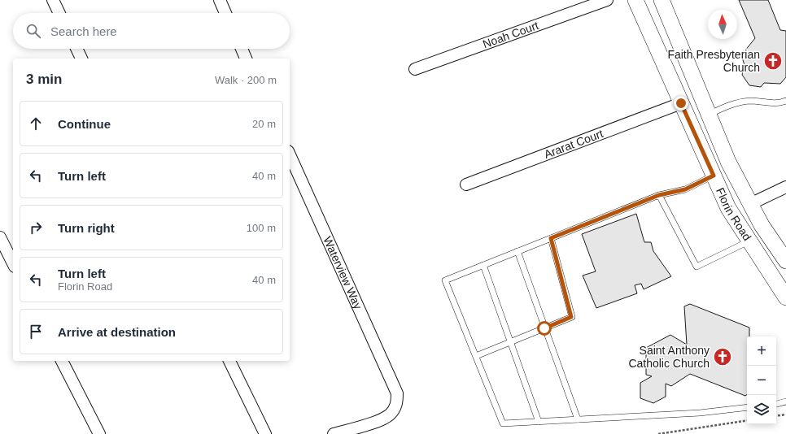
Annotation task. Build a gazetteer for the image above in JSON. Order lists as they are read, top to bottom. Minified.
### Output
{"streets":{"main road":["Florin Road"],"street":["Noah Court","Ararat Court","Waterview Way"]},"crossings":[["Ararat Court","Florin Road"]],"places":{"church":["Faith Presbyterian Church","Saint Anthony Catholic Church"]},"north":"top","page":{"search":"Search here","heading":["3 min","Walk · 200 m"],"list":[["Continue","20 m"],["Turn left","40 m"],["Turn right","100 m"],["Turn left","Florin Road","40 m"],"Arrive at destination"],"map_buttons":["+","−"]}}
